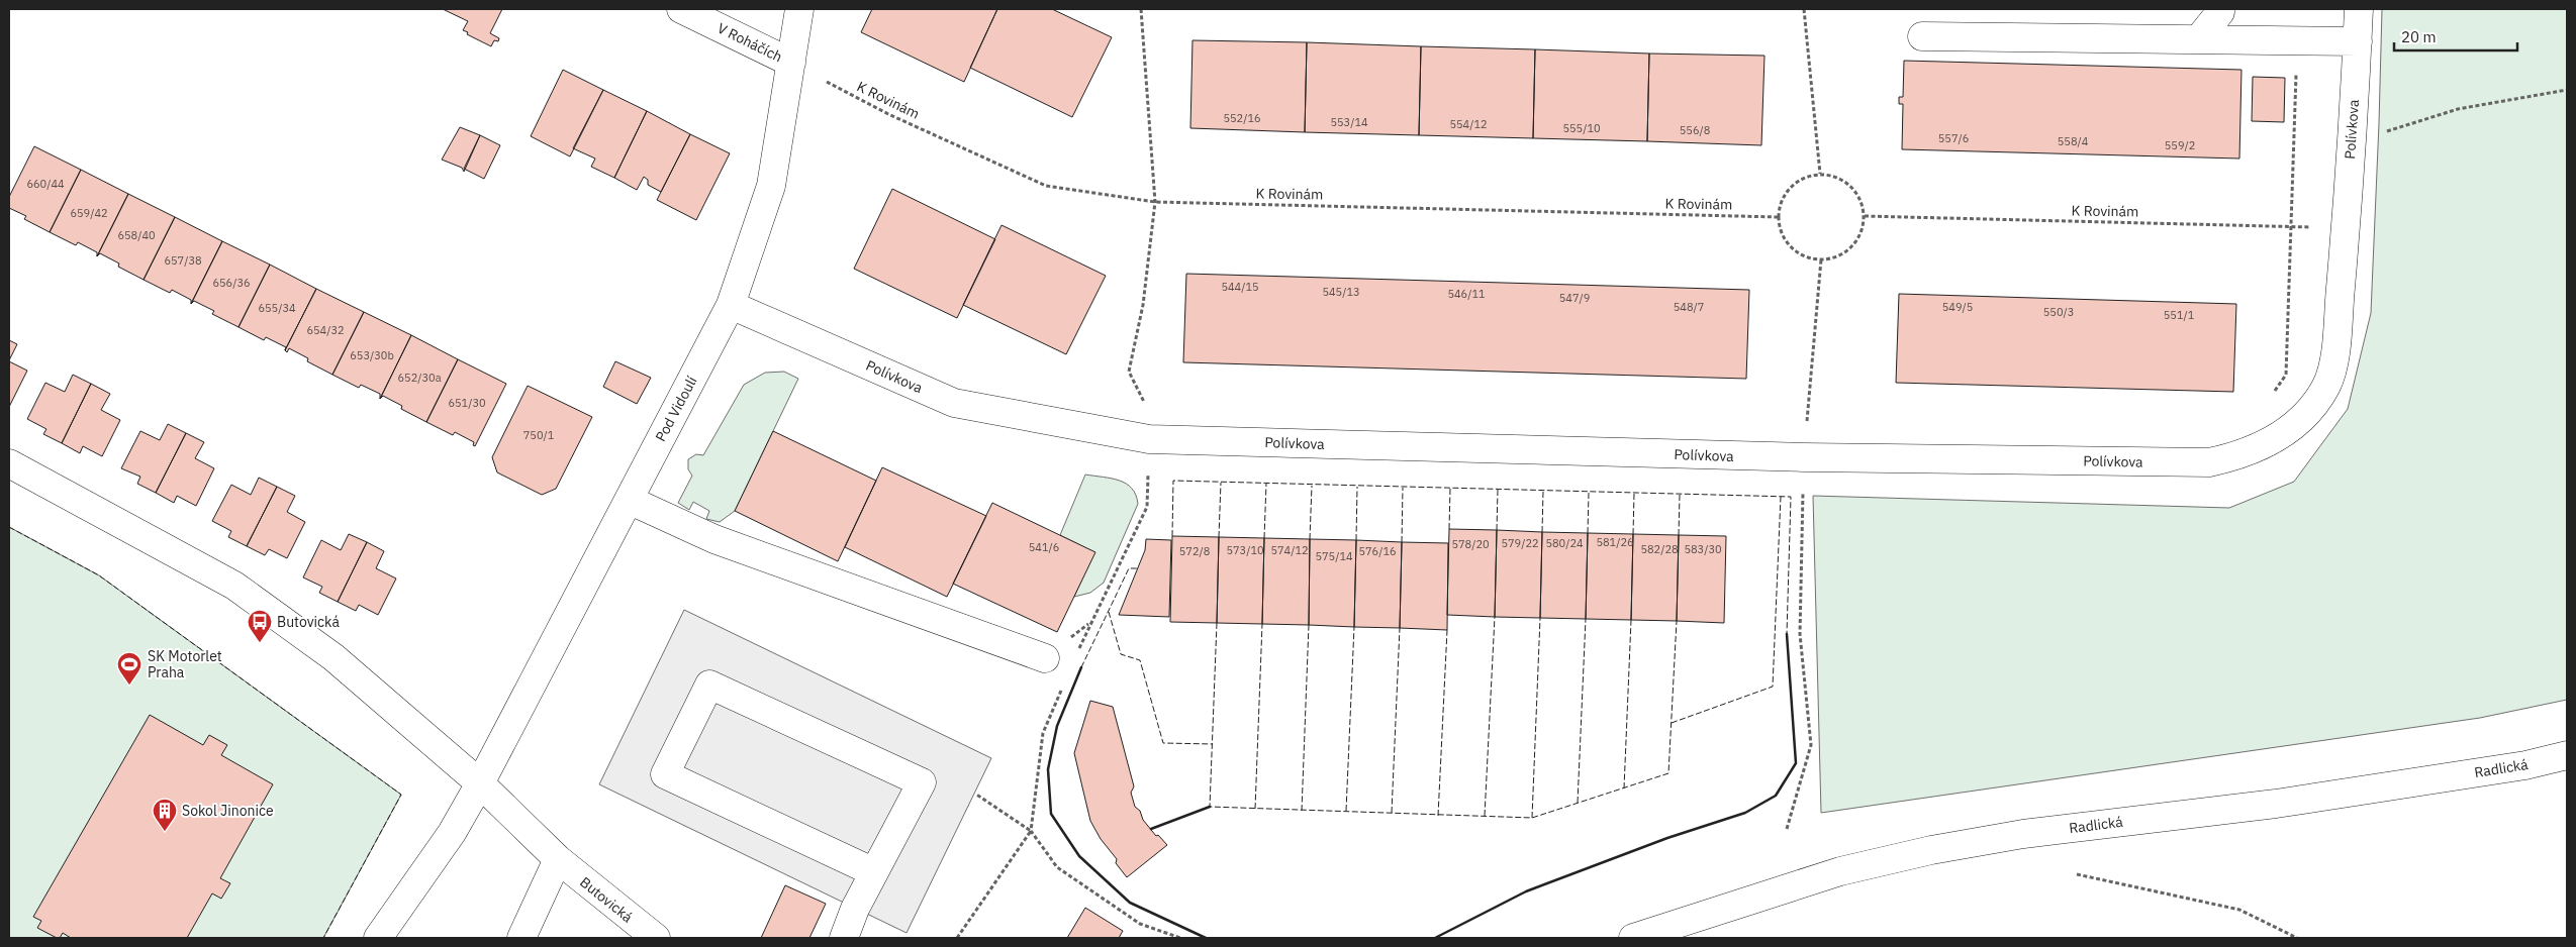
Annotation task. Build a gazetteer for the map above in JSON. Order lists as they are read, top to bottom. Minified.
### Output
{"streets":{"street":["V Roháčích","Polívkova","Pod Vidoulí","Radlická","Butovická"],"path":["K Rovinám"]},"crossings":[["V Roháčích","Pod Vidoulí"],["K Rovinám","Polívkova"],["Polívkova","Pod Vidoulí"],["Pod Vidoulí","Butovická"]],"places":{"bus stop":["Butovická"],"sports":["SK Motorlet Praha"],"building":["Sokol Jinonice"]},"house_numbers":["552/16","553/14","554/12","555/10","556/8","557/6","558/4","559/2","660/44","659/42","658/40","657/38","656/36","544/15","545/13","546/11","547/9","548/7","549/5","655/34","550/3","551/1","654/32","653/30b","652/30a","651/30","750/1","581/26","579/22","580/24","578/20","541/6","582/28","583/30","573/10","574/12","572/8","576/16","575/14"],"scale_bar":"20 m"}
